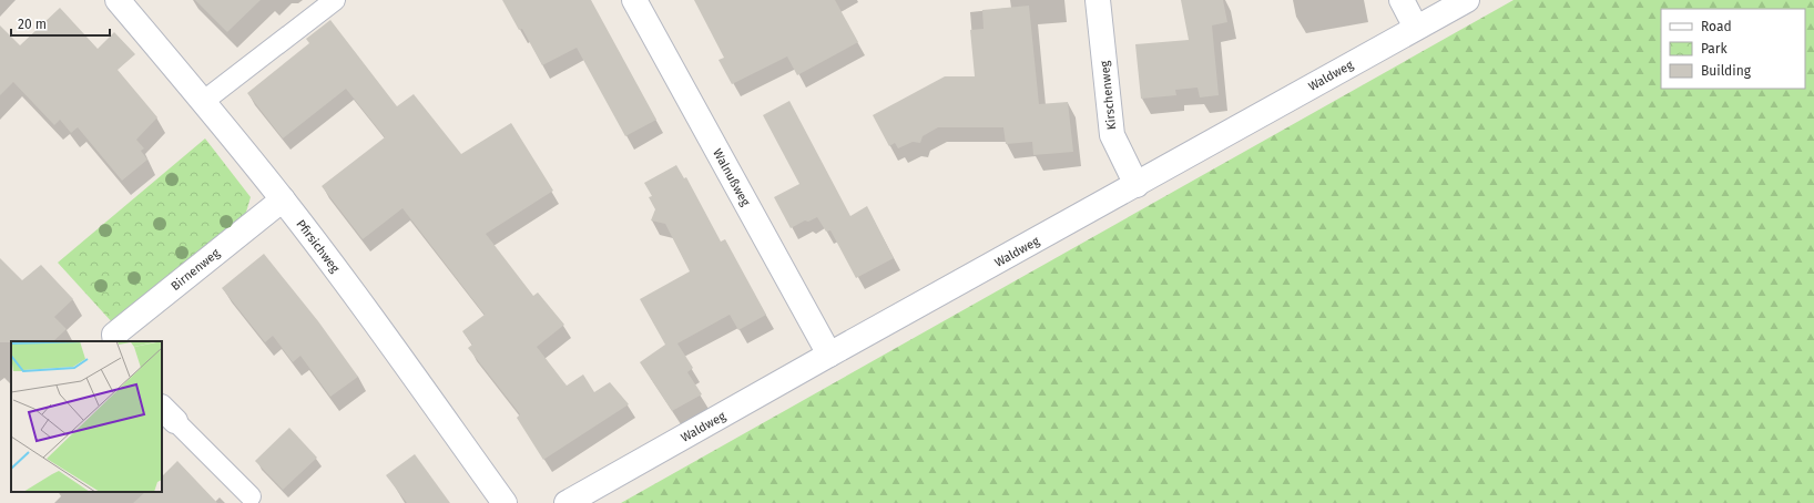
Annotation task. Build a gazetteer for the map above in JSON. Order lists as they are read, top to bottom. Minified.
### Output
{"streets":{"street":["Waldweg","Kirschenweg","Walnußweg","Pfirsichweg","Birnenweg"]},"crossings":[["Waldweg","Kirschenweg"],["Waldweg","Walnußweg"],["Pfirsichweg","Birnenweg"]],"legend":["Road","Park","Building"],"scale_bar":"20 m"}
